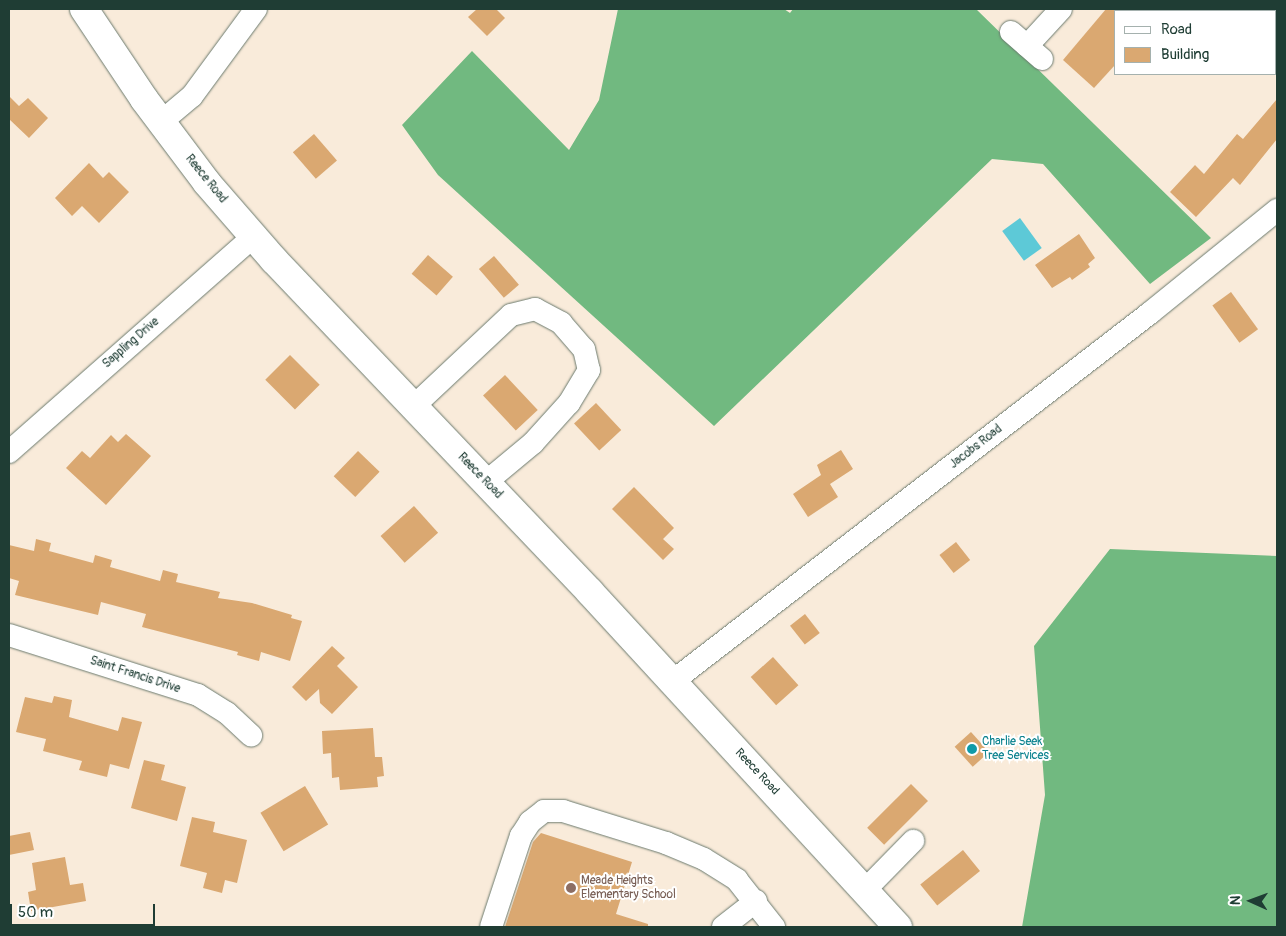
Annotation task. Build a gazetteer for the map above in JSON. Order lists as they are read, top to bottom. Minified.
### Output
{"streets":{"main road":["Reece Road"],"street":["Sappling Drive","Jacobs Road","Saint Francis Drive"]},"crossings":[["Reece Road","Sappling Drive"],["Reece Road","Jacobs Road"]],"places":["Charlie Seek Tree Services","Meade Heights Elementary School"],"legend":["Road","Building"],"scale_bar":"50 m","north":"left"}
